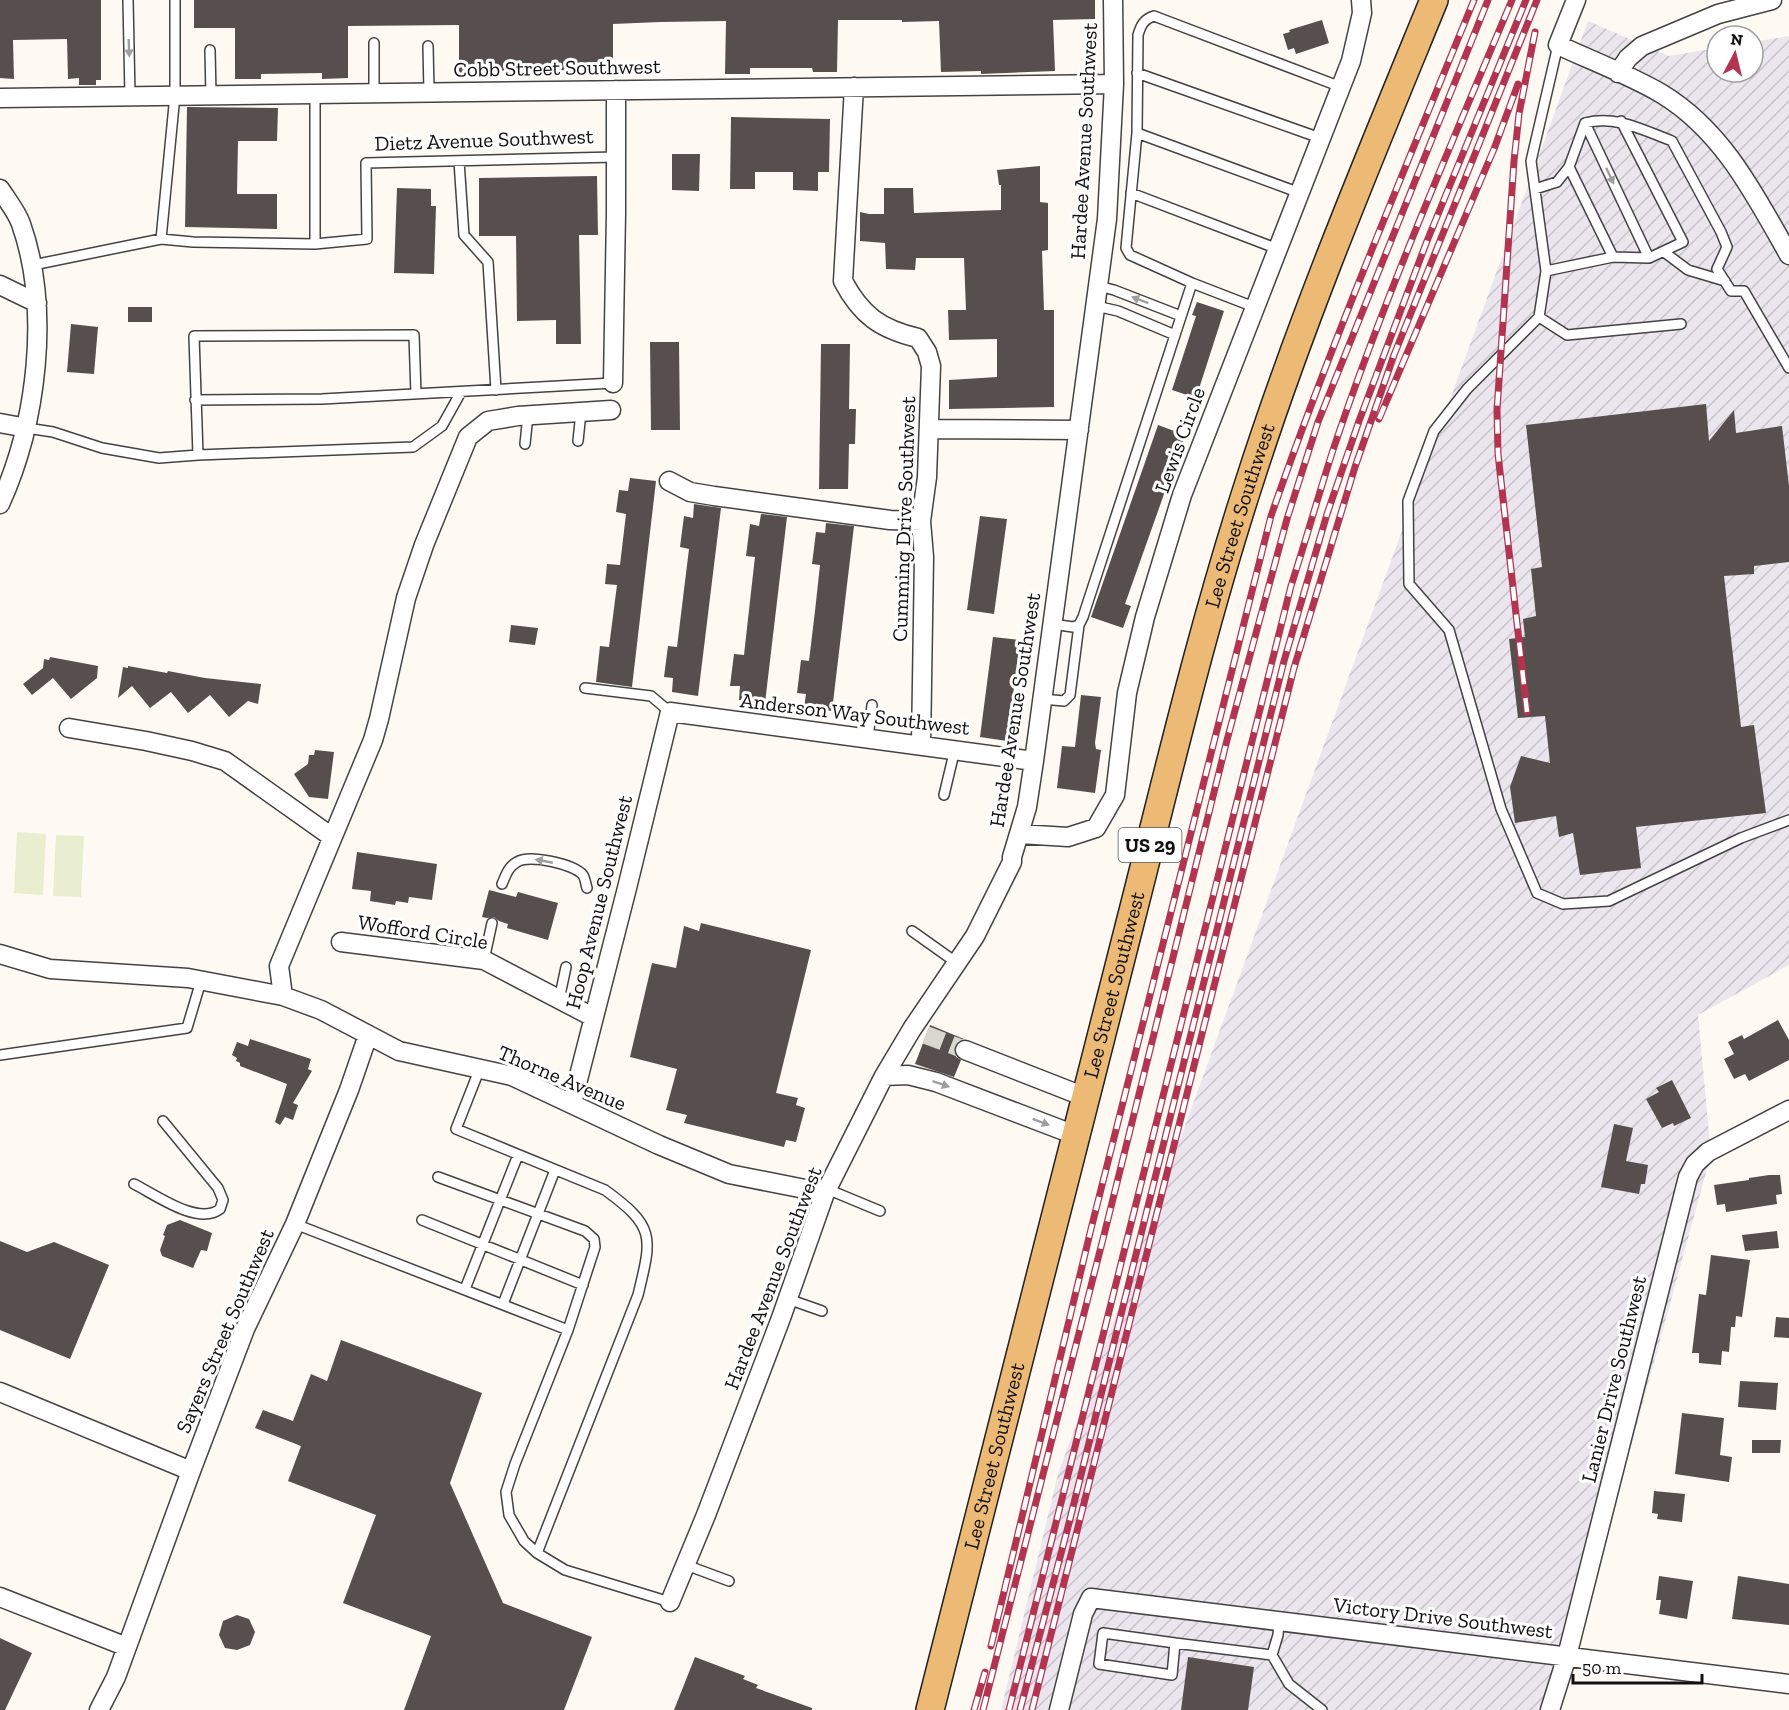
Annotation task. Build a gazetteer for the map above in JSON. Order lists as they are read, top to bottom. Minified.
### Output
{"streets":{"main road":["Lee Street Southwest","US 29"],"street":["Cobb Street Southwest","Dietz Avenue Southwest","Hardee Avenue Southwest","Lewis Circle","Cumming Drive Southwest","Anderson Way Southwest","Hoop Avenue Southwest","Wofford Circle","Thorne Avenue","Sayers Street Southwest","Lanier Drive Southwest","Victory Drive Southwest"]},"crossings":[["Cobb Street Southwest","Dietz Avenue Southwest"],["Cobb Street Southwest","Hardee Avenue Southwest"],["Cobb Street Southwest","Cumming Drive Southwest"],["Hardee Avenue Southwest","Lewis Circle"],["Hardee Avenue Southwest","Anderson Way Southwest"],["Hardee Avenue Southwest","Thorne Avenue"],["Cumming Drive Southwest","Anderson Way Southwest"],["Anderson Way Southwest","Hoop Avenue Southwest"],["Hoop Avenue Southwest","Wofford Circle"],["Hoop Avenue Southwest","Thorne Avenue"],["Thorne Avenue","Sayers Street Southwest"],["Lanier Drive Southwest","Victory Drive Southwest"]],"scale_bar":"50 m","north":"top"}
